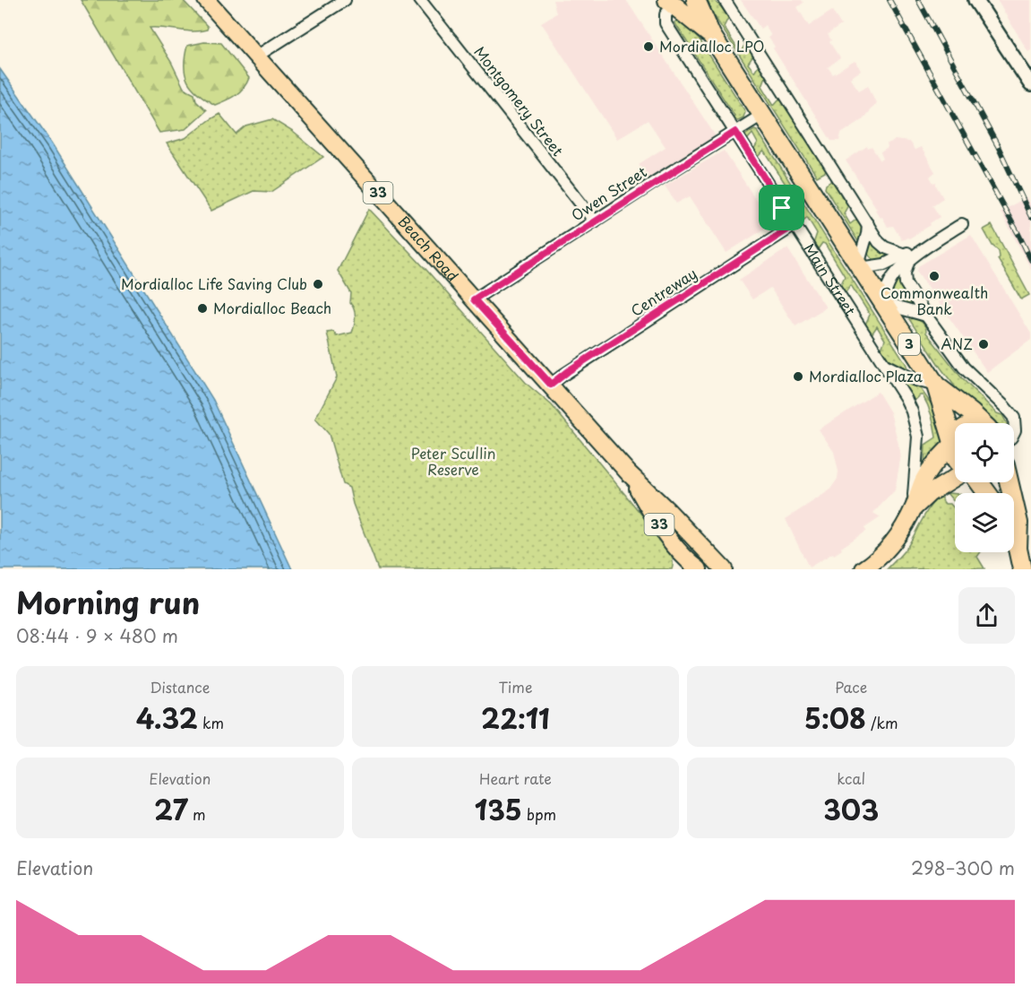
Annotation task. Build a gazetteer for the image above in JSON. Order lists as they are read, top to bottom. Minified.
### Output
{"streets":{"highway":["Main Street","3"],"main road":["33","Beach Road"],"street":["Montgomery Street","Owen Street","Centreway"]},"crossings":[["Montgomery Street","Owen Street"],["Owen Street","Beach Road"],["Owen Street","Main Street"],["Beach Road","Centreway"],["Main Street","Centreway"],["Main Street","3"]],"parks":["Peter Scullin Reserve"],"places":["Mordialloc LPO","Commonwealth Bank","Mordialloc Life Saving Club","Mordialloc Beach","ANZ","Mordialloc Plaza"],"page":{"heading":["Morning run","08:44 · 9 × 480 m"],"stats":[["Distance","4.32 km"],["Time","22:11"],["Pace","5:08 /km"],["Elevation","27 m"],["Heart rate","135 bpm"],["kcal","303"]],"chart":["Elevation","298–300 m"]}}
